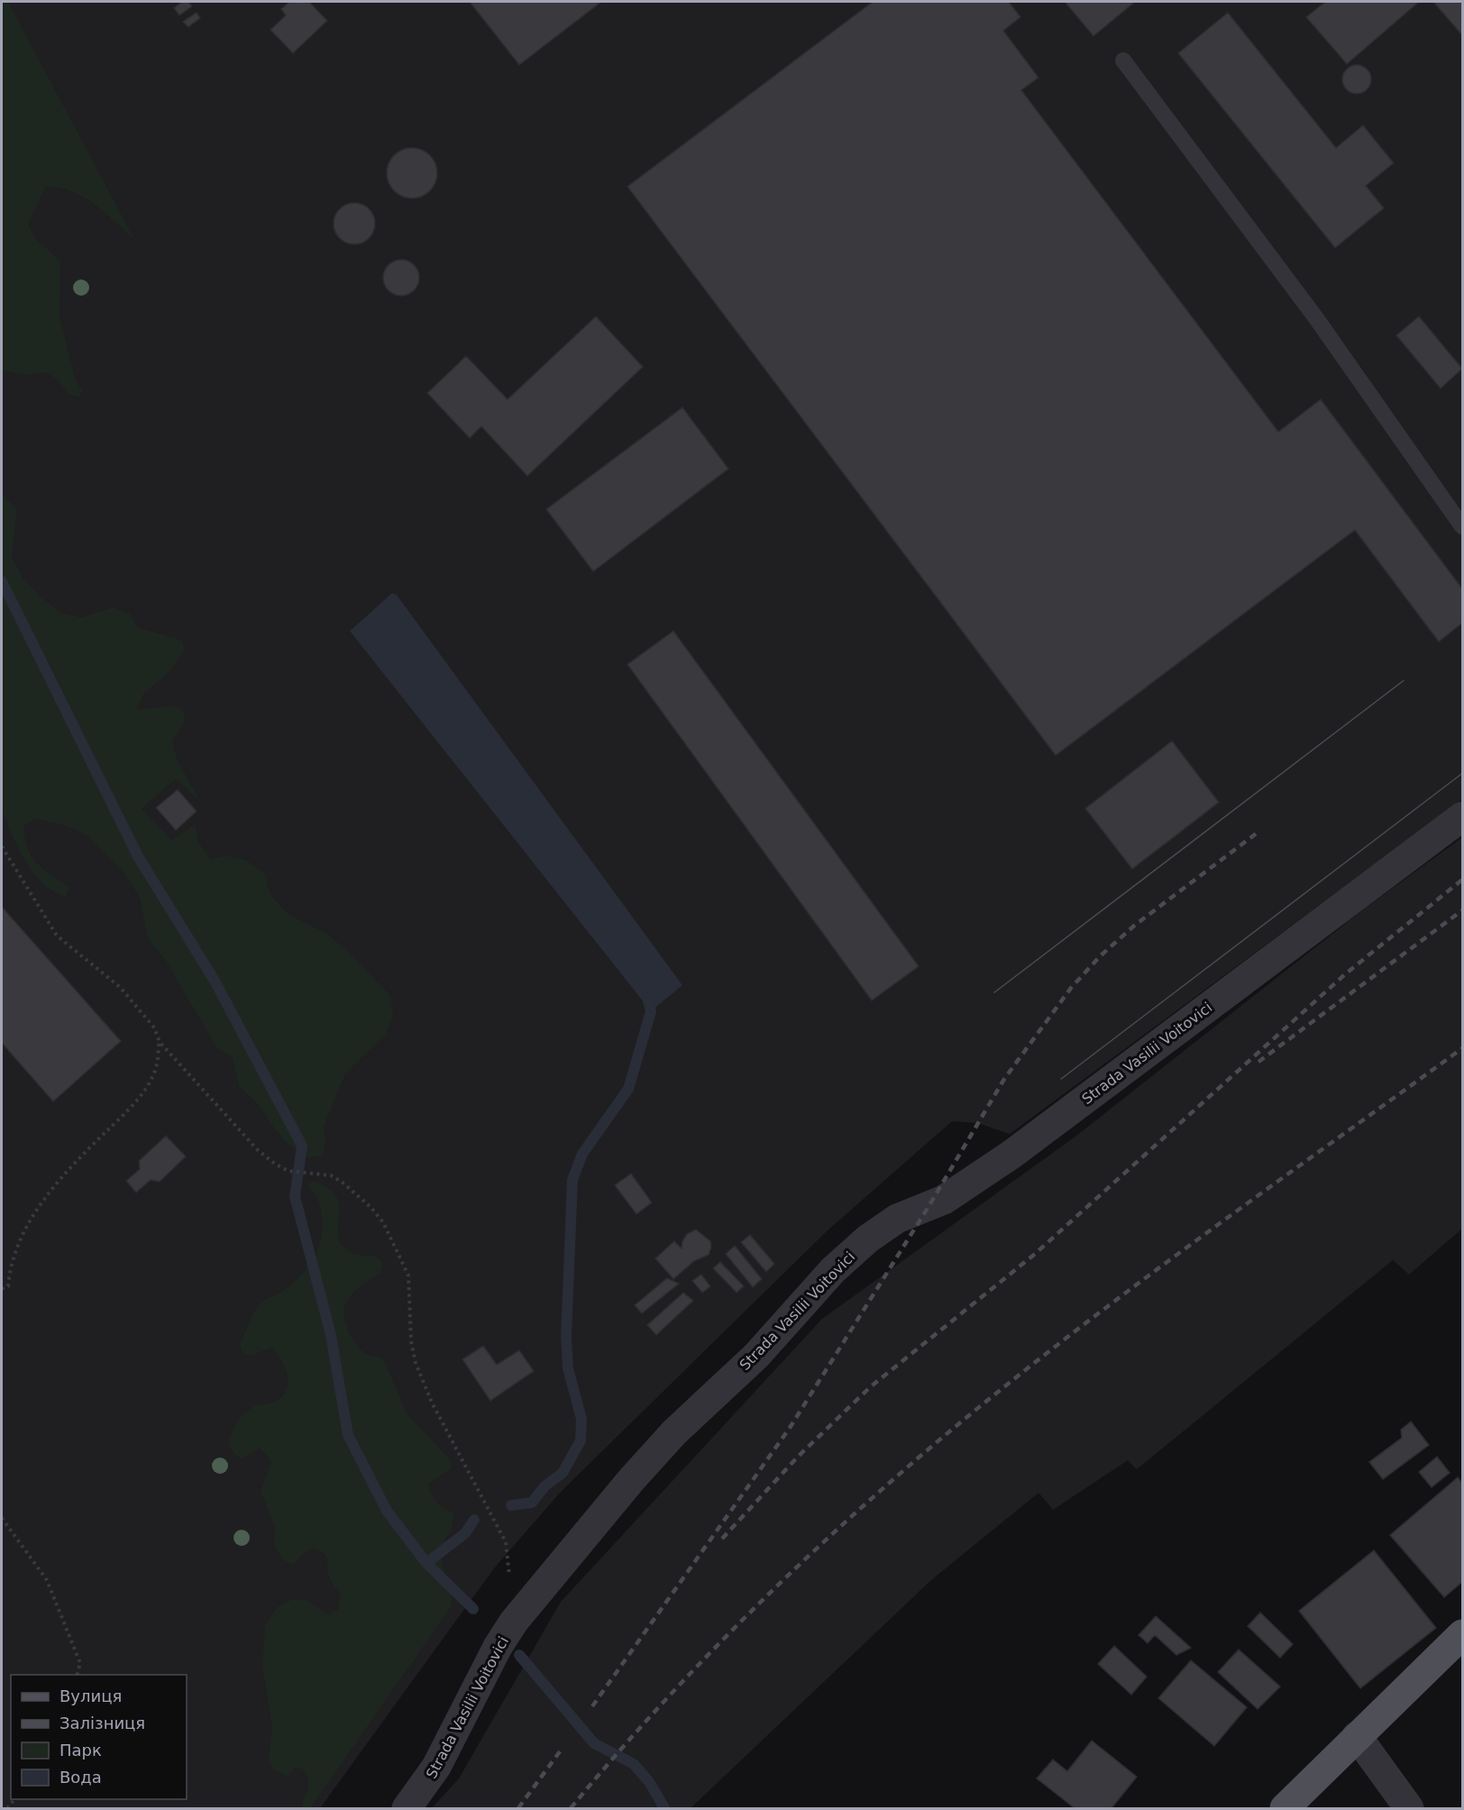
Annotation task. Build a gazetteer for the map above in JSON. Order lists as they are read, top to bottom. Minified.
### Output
{"streets":{"street":["Strada Vasilii Voitovici"]},"legend":["Вулиця","Залізниця","Парк","Вода"]}
